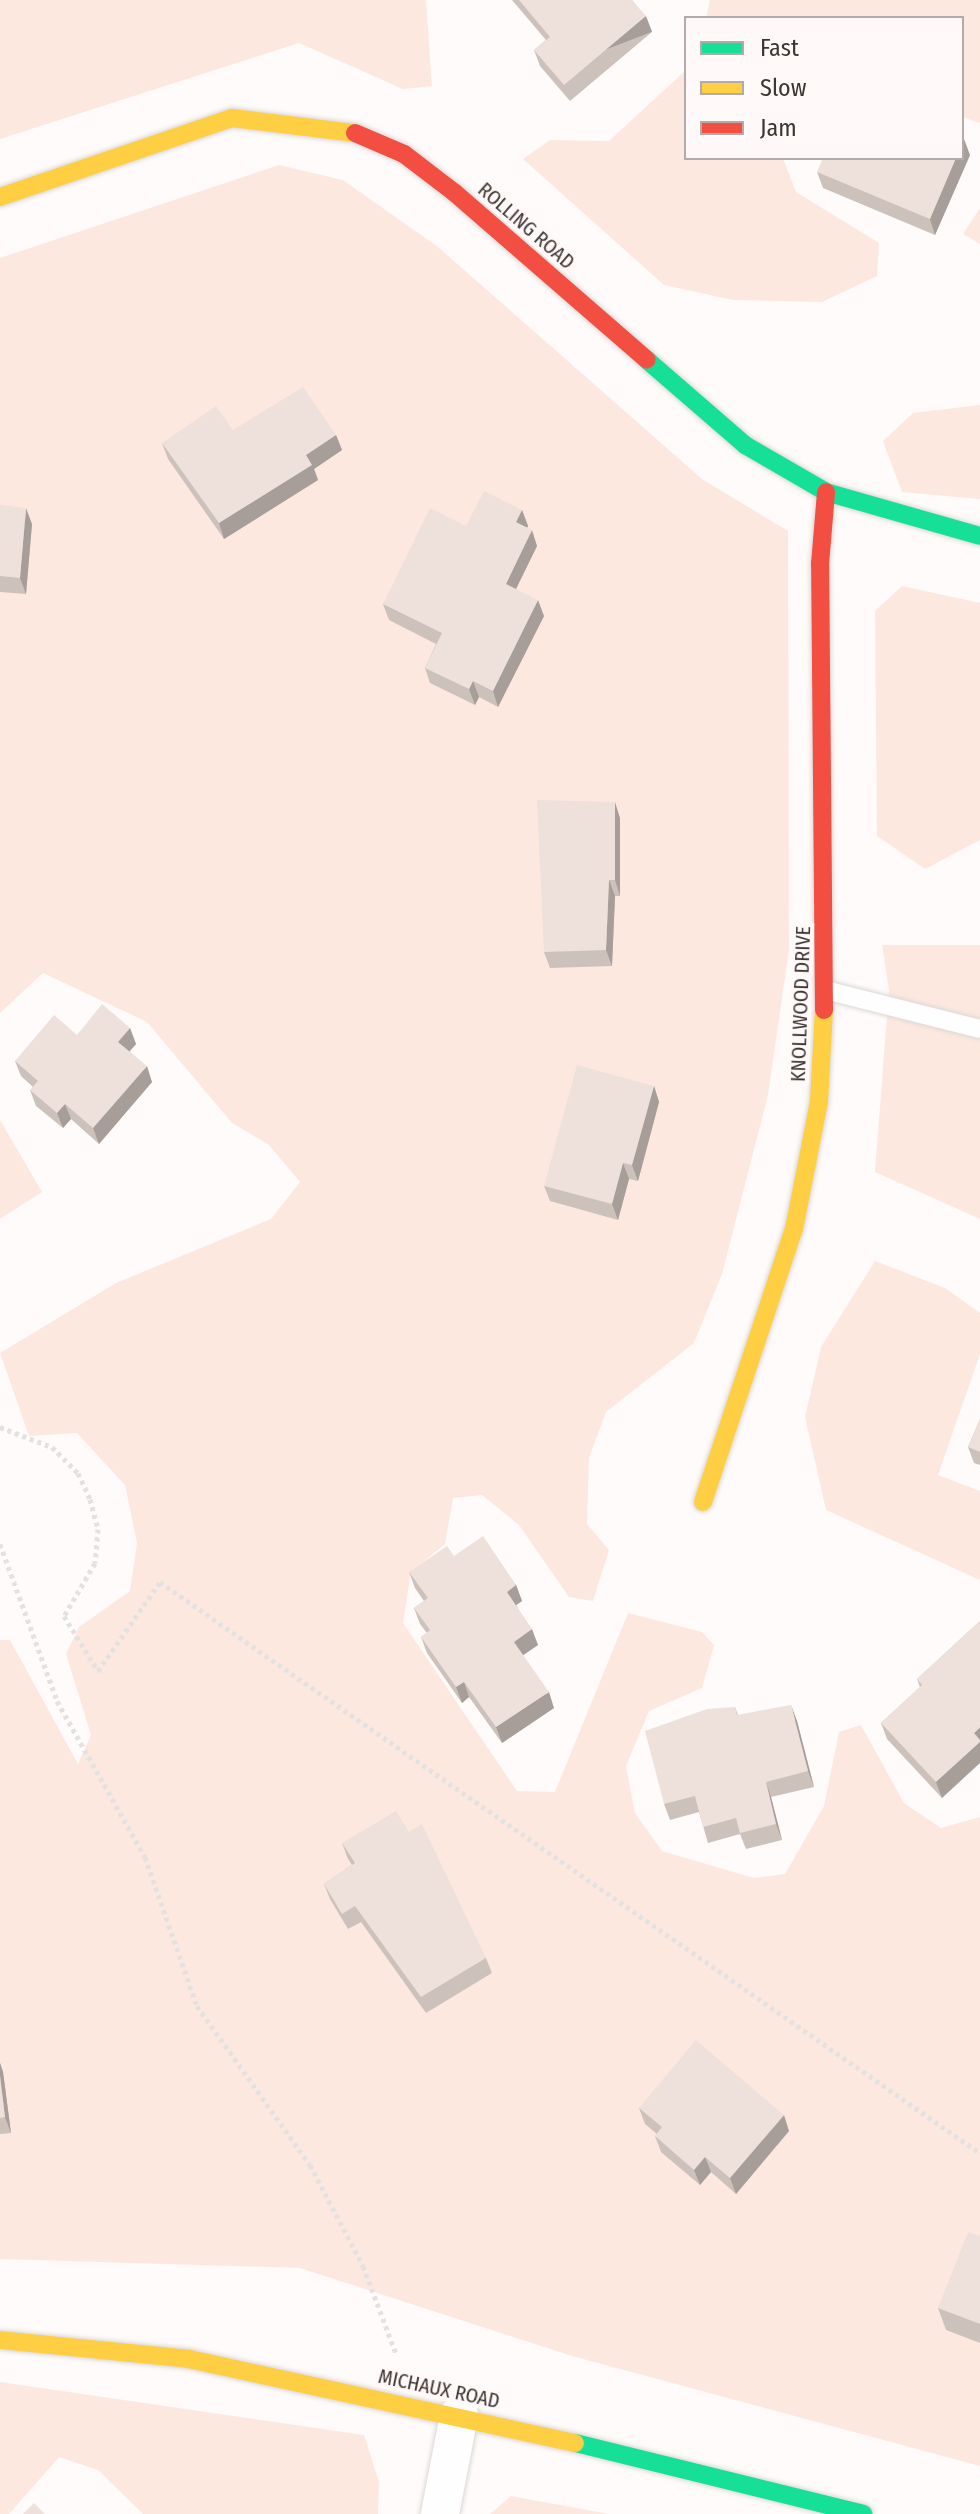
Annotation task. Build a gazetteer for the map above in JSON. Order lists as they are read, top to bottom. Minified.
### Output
{"streets":{"street":["ROLLING ROAD","KNOLLWOOD DRIVE","MICHAUX ROAD"]},"crossings":[["ROLLING ROAD","KNOLLWOOD DRIVE"]],"legend":["Fast","Slow","Jam"]}
